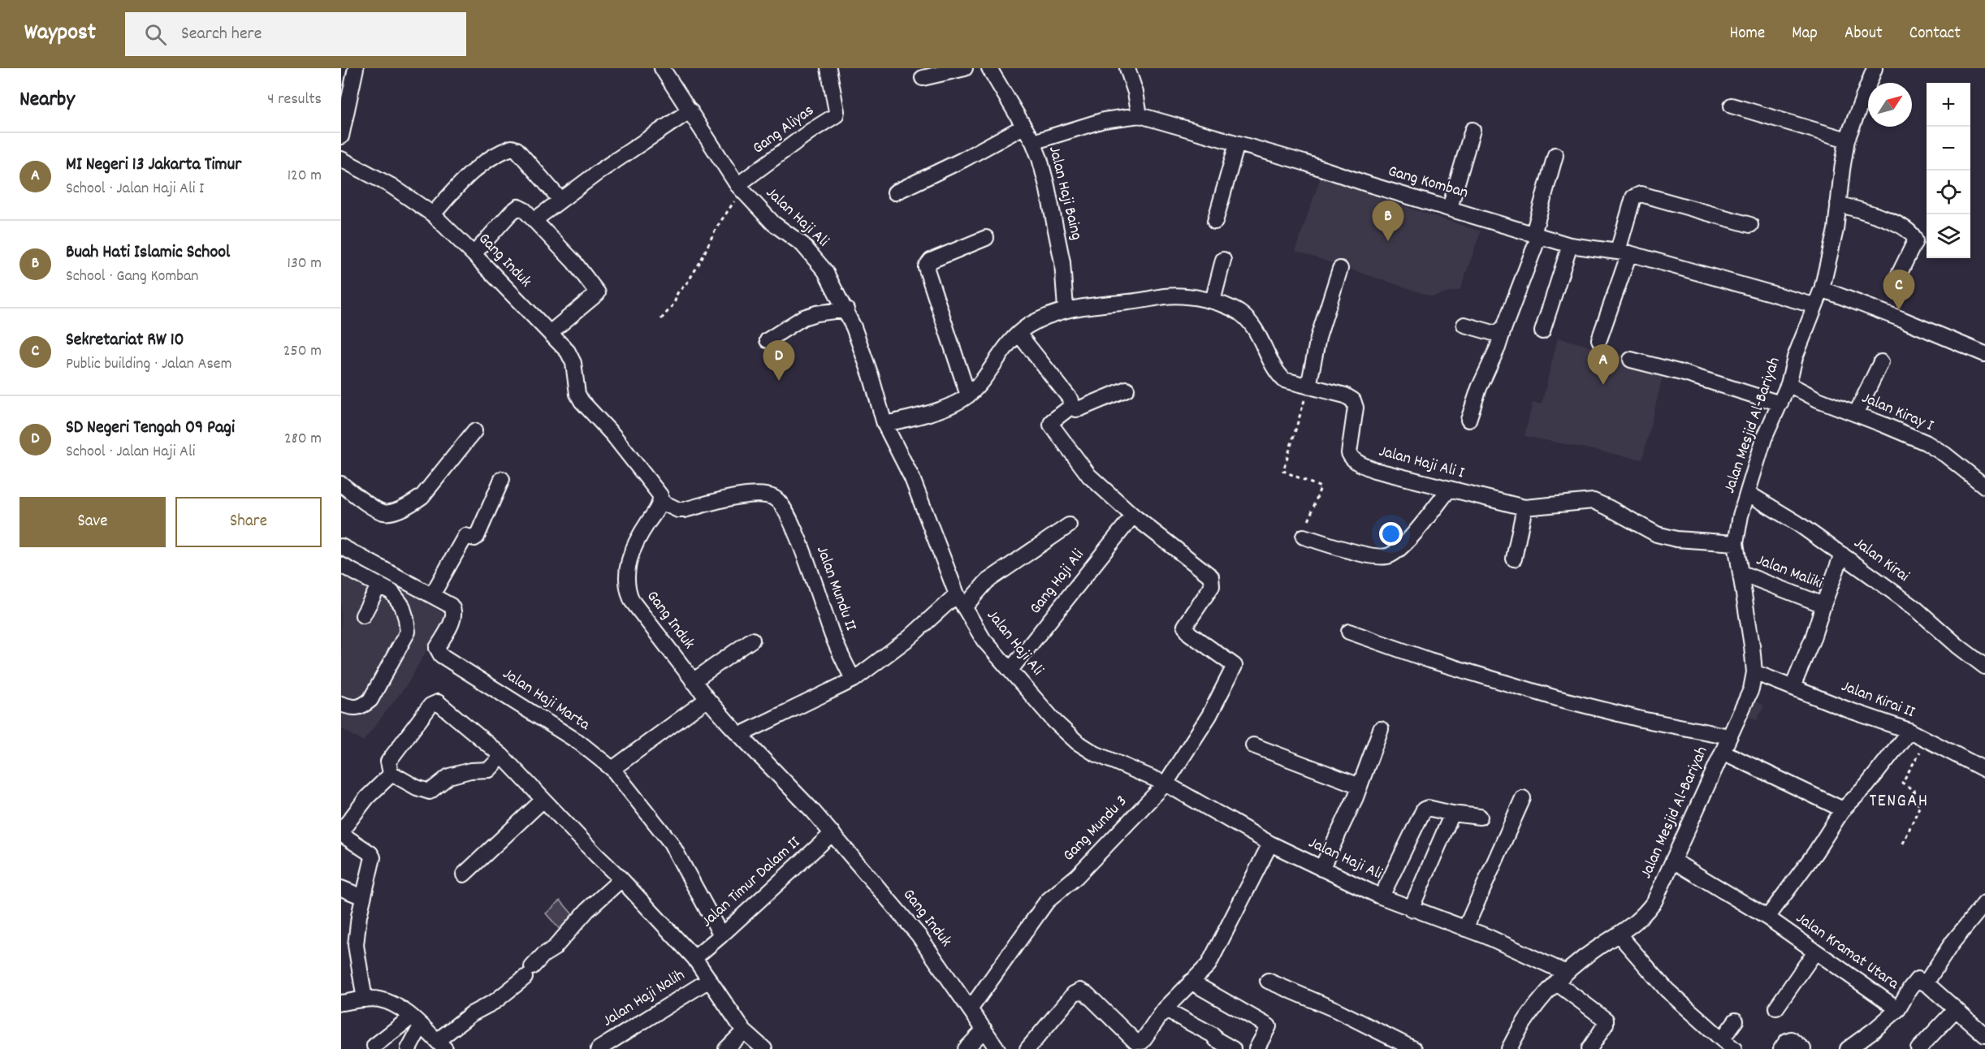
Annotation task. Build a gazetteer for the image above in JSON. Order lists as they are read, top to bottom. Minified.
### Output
{"streets":{"street":["Gang Aliyas","Gang Komban","Jalan Haji Baing","Jalan Haji Ali","Gang Induk","Jalan Kiray I","Jalan Mesjid Al-Bariyah","Jalan Haji Ali I","Jalan Kirai","Jalan Maliki","Gang Haji Ali","Jalan Mundu II","Jalan Haji Marta","Jalan Kirai II","Gang Mundu 3","Jalan Timur Dalam II","Jalan Kramat Utara","Jalan Haji Nalih"]},"crossings":[["Gang Aliyas","Jalan Haji Ali"],["Gang Komban","Jalan Haji Baing"],["Gang Komban","Jalan Mesjid Al-Bariyah"],["Jalan Haji Baing","Jalan Haji Ali I"],["Jalan Haji Ali","Jalan Mesjid Al-Bariyah"],["Jalan Haji Ali","Jalan Haji Ali I"],["Jalan Haji Ali","Gang Haji Ali"],["Jalan Haji Ali","Gang Mundu 3"],["Gang Induk","Jalan Mundu II"],["Gang Induk","Gang Mundu 3"],["Gang Induk","Jalan Timur Dalam II"],["Jalan Kiray I","Jalan Mesjid Al-Bariyah"],["Jalan Mesjid Al-Bariyah","Jalan Haji Ali I"],["Jalan Mesjid Al-Bariyah","Jalan Kirai"],["Jalan Mesjid Al-Bariyah","Jalan Maliki"],["Jalan Mesjid Al-Bariyah","Jalan Kirai II"],["Jalan Mesjid Al-Bariyah","Jalan Kramat Utara"],["Jalan Kirai","Jalan Maliki"],["Jalan Maliki","Jalan Kirai II"],["Gang Haji Ali","Gang Mundu 3"],["Jalan Haji Marta","Jalan Timur Dalam II"]],"districts":["TENGAH"],"north":"top right","page":{"header":"Waypost","search":"Search here","nav":["Home","Map","About","Contact"],"heading":["Nearby","4 results"],"map_buttons":["+","−"],"list":[{"mark":"A","name":"MI Negeri 13 Jakarta Timur","note":"School · Jalan Haji Ali I","value":"120 m"},{"mark":"B","name":"Buah Hati Islamic School","note":"School · Gang Komban","value":"130 m"},{"mark":"C","name":"Sekretariat RW 10","note":"Public building · Jalan Asem","value":"250 m"},{"mark":"D","name":"SD Negeri Tengah 09 Pagi","note":"School · Jalan Haji Ali","value":"280 m"}],"pins":["B","C","D","A"],"buttons":["Save","Share"]}}
